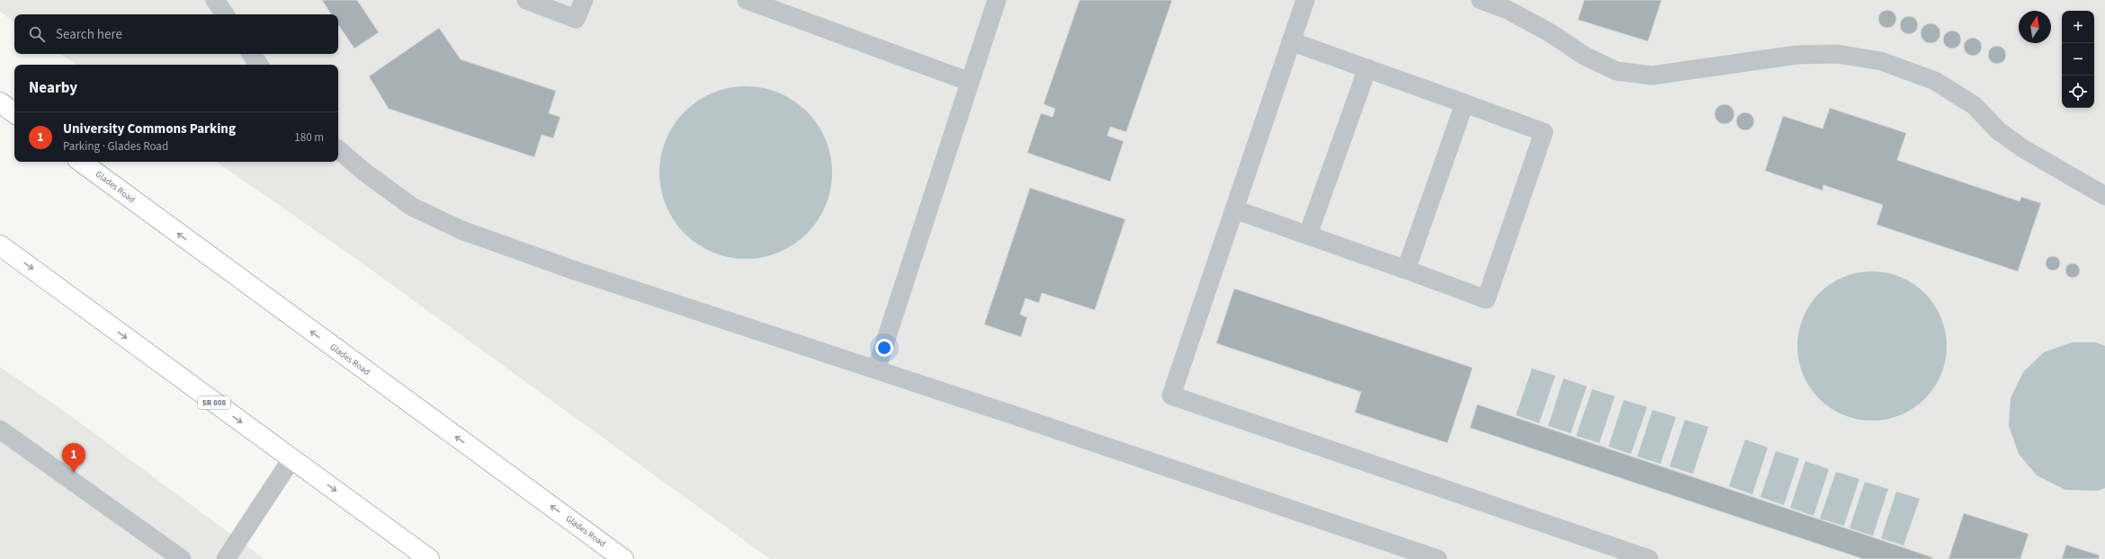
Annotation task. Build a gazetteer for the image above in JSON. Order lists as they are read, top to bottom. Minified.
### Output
{"streets":{"main road":["Glades Road","SR 808"]},"north":"top","page":{"map_buttons":["+","−"],"search":"Search here","heading":"Nearby","list":[{"mark":"1","name":"University Commons Parking","note":"Parking · Glades Road","value":"180 m"}],"pins":"1"}}
